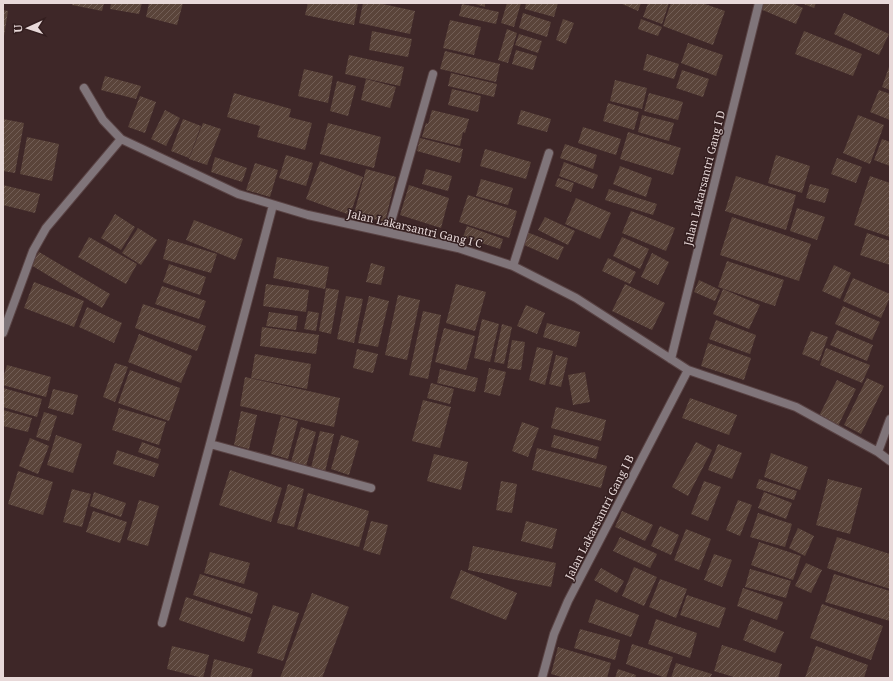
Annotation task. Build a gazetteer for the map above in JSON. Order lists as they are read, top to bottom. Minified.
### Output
{"streets":{"street":["Jalan Lakarsantri Gang I D","Jalan Lakarsantri Gang I C","Jalan Lakarsantri Gang I B"]},"crossings":[["Jalan Lakarsantri Gang I D","Jalan Lakarsantri Gang I C"],["Jalan Lakarsantri Gang I C","Jalan Lakarsantri Gang I B"]],"north":"left"}
